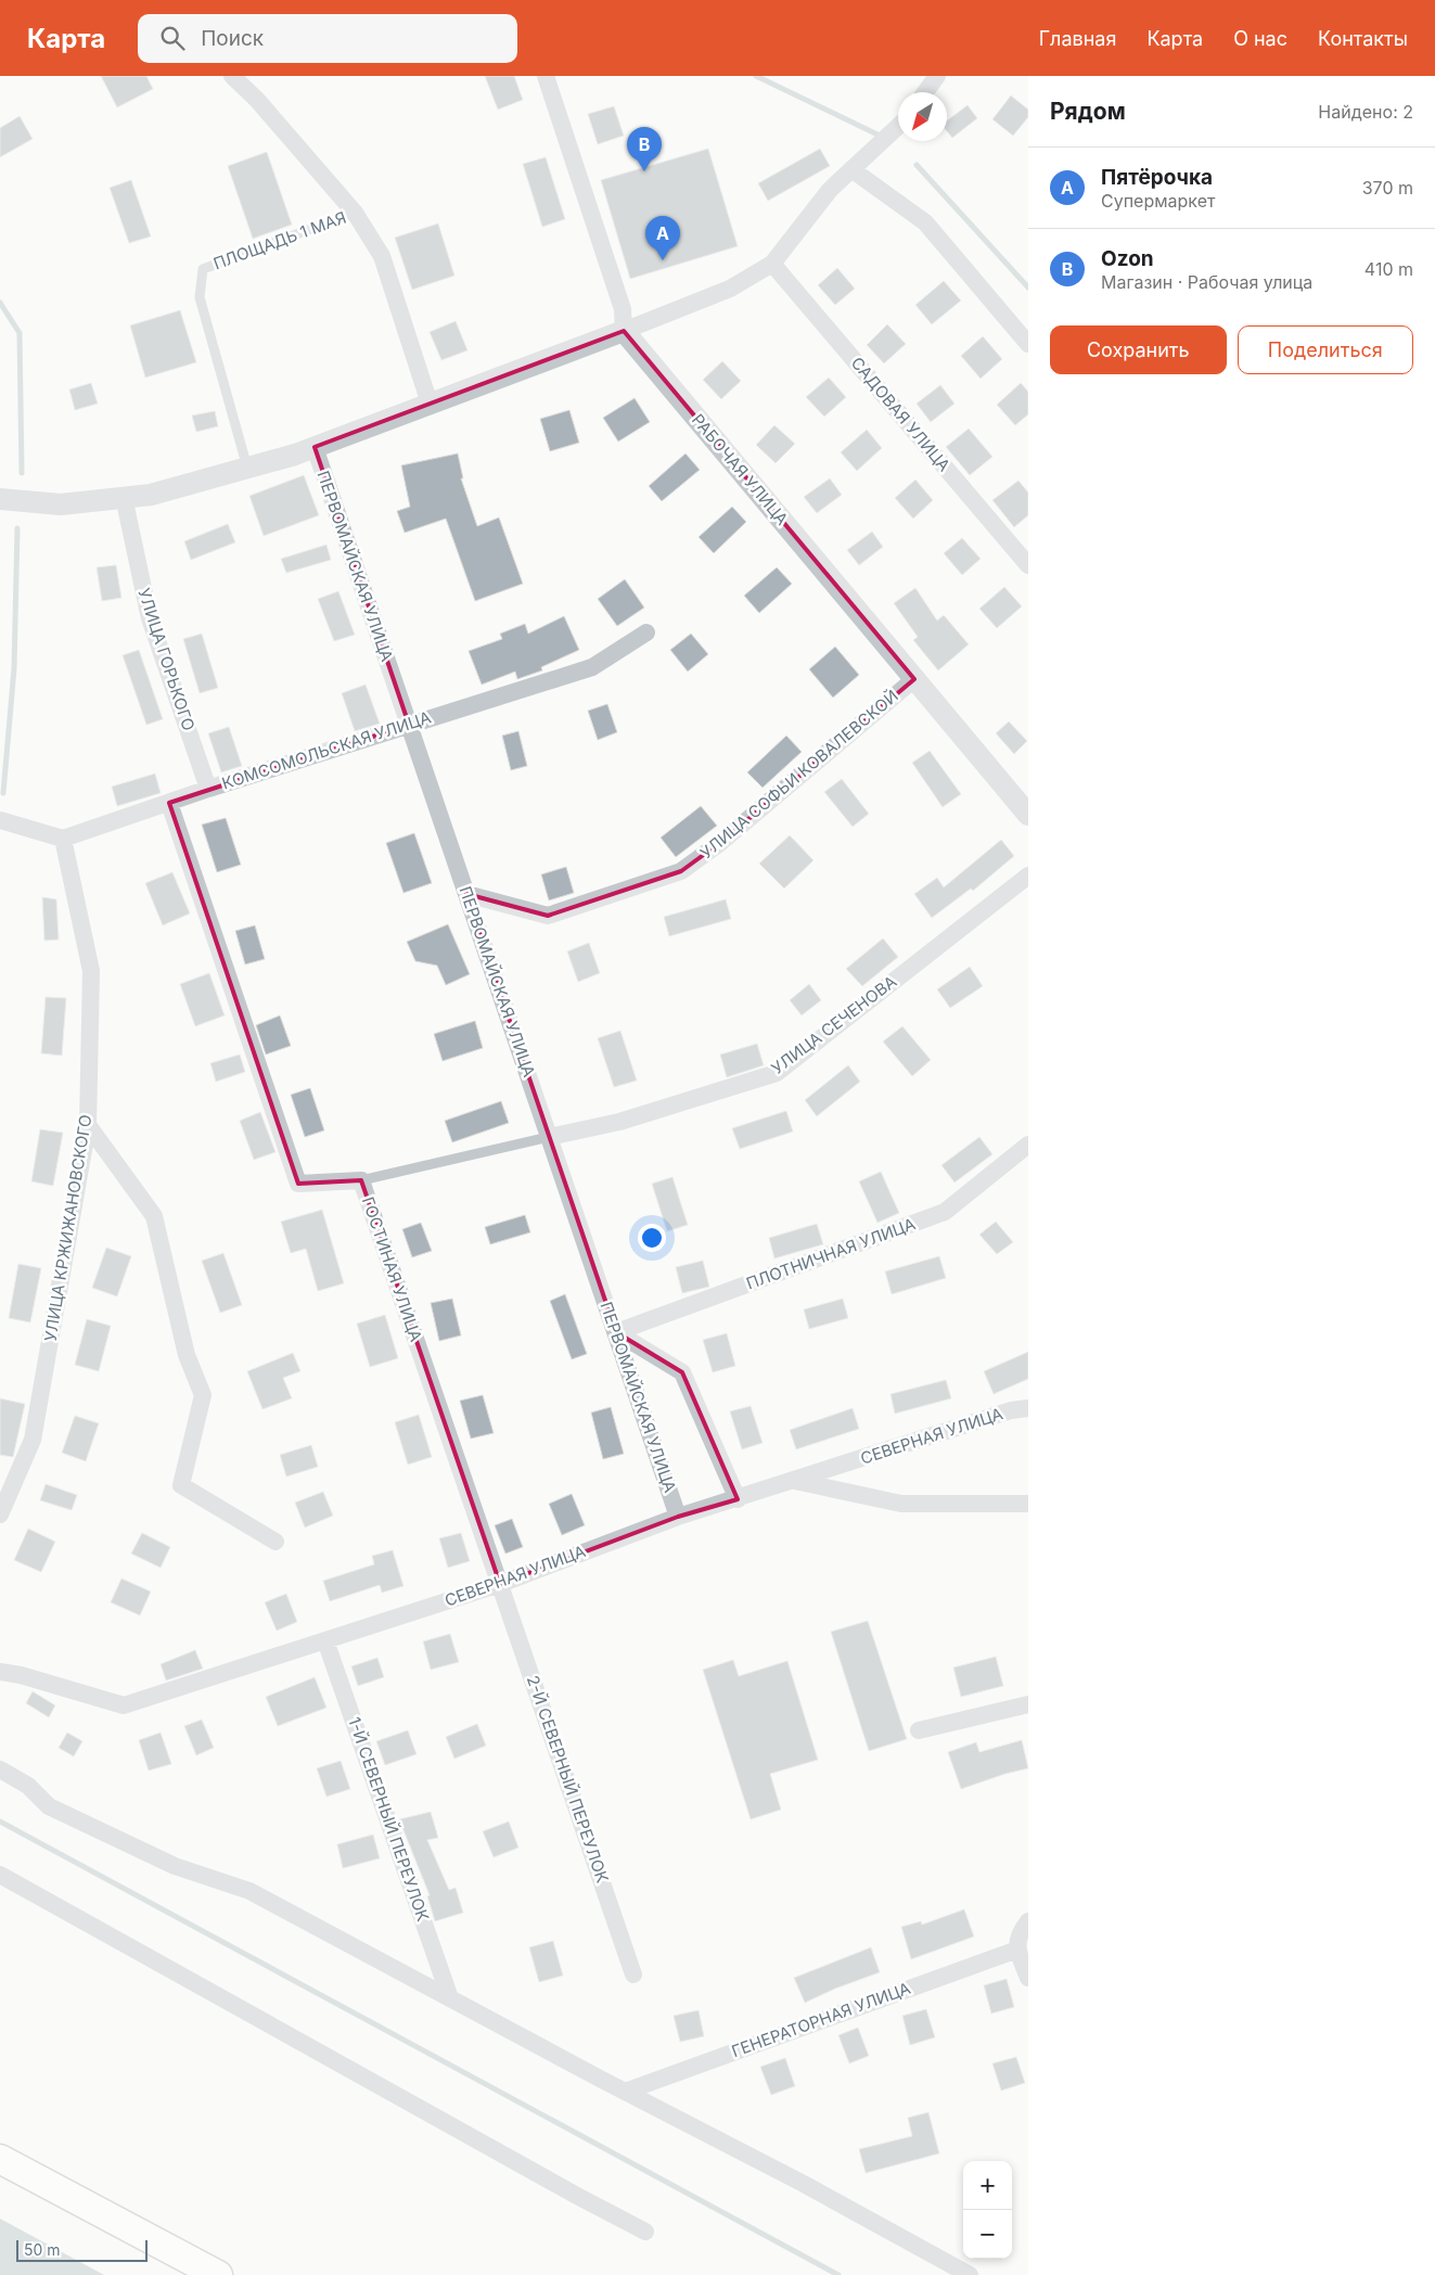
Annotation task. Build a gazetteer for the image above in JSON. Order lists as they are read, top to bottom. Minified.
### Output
{"streets":{"street":["ПЛОЩАДЬ 1 МАЯ","САДОВАЯ УЛИЦА","РАБОЧАЯ УЛИЦА","ПЕРВОМАЙСКАЯ УЛИЦА","УЛИЦА ГОРЬКОГО","КОМСОМОЛЬСКАЯ УЛИЦА","УЛИЦА СОФЬИ КОВАЛЕВСКОЙ","УЛИЦА СЕЧЕНОВА","УЛИЦА КРЖИЖАНОВСКОГО","ПЛОТНИЧНАЯ УЛИЦА","ГОСТИНАЯ УЛИЦА","СЕВЕРНАЯ УЛИЦА","2-Й СЕВЕРНЫЙ ПЕРЕУЛОК","1-Й СЕВЕРНЫЙ ПЕРЕУЛОК","ГЕНЕРАТОРНАЯ УЛИЦА"]},"crossings":[["РАБОЧАЯ УЛИЦА","УЛИЦА СОФЬИ КОВАЛЕВСКОЙ"],["ПЕРВОМАЙСКАЯ УЛИЦА","КОМСОМОЛЬСКАЯ УЛИЦА"],["ПЕРВОМАЙСКАЯ УЛИЦА","УЛИЦА СОФЬИ КОВАЛЕВСКОЙ"],["ПЕРВОМАЙСКАЯ УЛИЦА","УЛИЦА СЕЧЕНОВА"],["ПЕРВОМАЙСКАЯ УЛИЦА","ПЛОТНИЧНАЯ УЛИЦА"],["ПЕРВОМАЙСКАЯ УЛИЦА","СЕВЕРНАЯ УЛИЦА"],["УЛИЦА ГОРЬКОГО","КОМСОМОЛЬСКАЯ УЛИЦА"],["КОМСОМОЛЬСКАЯ УЛИЦА","УЛИЦА КРЖИЖАНОВСКОГО"],["КОМСОМОЛЬСКАЯ УЛИЦА","ГОСТИНАЯ УЛИЦА"],["ГОСТИНАЯ УЛИЦА","СЕВЕРНАЯ УЛИЦА"],["ГОСТИНАЯ УЛИЦА","2-Й СЕВЕРНЫЙ ПЕРЕУЛОК"],["СЕВЕРНАЯ УЛИЦА","2-Й СЕВЕРНЫЙ ПЕРЕУЛОК"],["СЕВЕРНАЯ УЛИЦА","1-Й СЕВЕРНЫЙ ПЕРЕУЛОК"]],"scale_bar":"50 m","north":"bottom left","page":{"header":"Карта","search":"Поиск","nav":["Главная","Карта","О нас","Контакты"],"heading":["Рядом","Найдено: 2"],"pins":["B","A"],"list":[{"mark":"A","name":"Пятёрочка","note":"Супермаркет","value":"370 m"},{"mark":"B","name":"Ozon","note":"Магазин · Рабочая улица","value":"410 m"}],"buttons":["Сохранить","Поделиться"],"map_buttons":["+","−"],"scale":"50 m"}}
